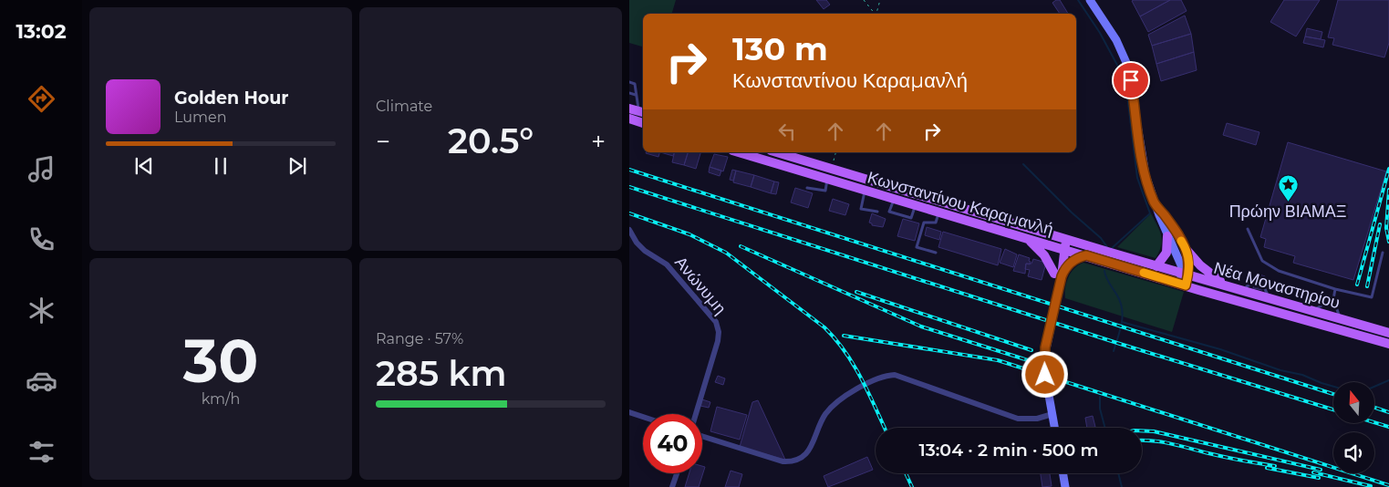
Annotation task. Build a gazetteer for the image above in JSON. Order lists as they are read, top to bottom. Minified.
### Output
{"streets":{"main road":["Κωνσταντίνου Καραμανλή","Νέα Μοναστηρίου"],"street":["Ανώνυμη"]},"crossings":[["Κωνσταντίνου Καραμανλή","Νέα Μοναστηρίου"]],"places":{"place":["Πρώην ΒΙΑΜΑΞ"]},"north":"top","page":{"tabs":"13:02","tile":["Climate",["30","km/h"],["Range · 57%","285 km"]],"turn":["130 m","Κωνσταντίνου Καραμανλή"],"song":["Golden Hour","Lumen"],"heat":["−","20.5°","+"],"limit":"40","trip":"13:04 · 2 min · 500 m"}}
